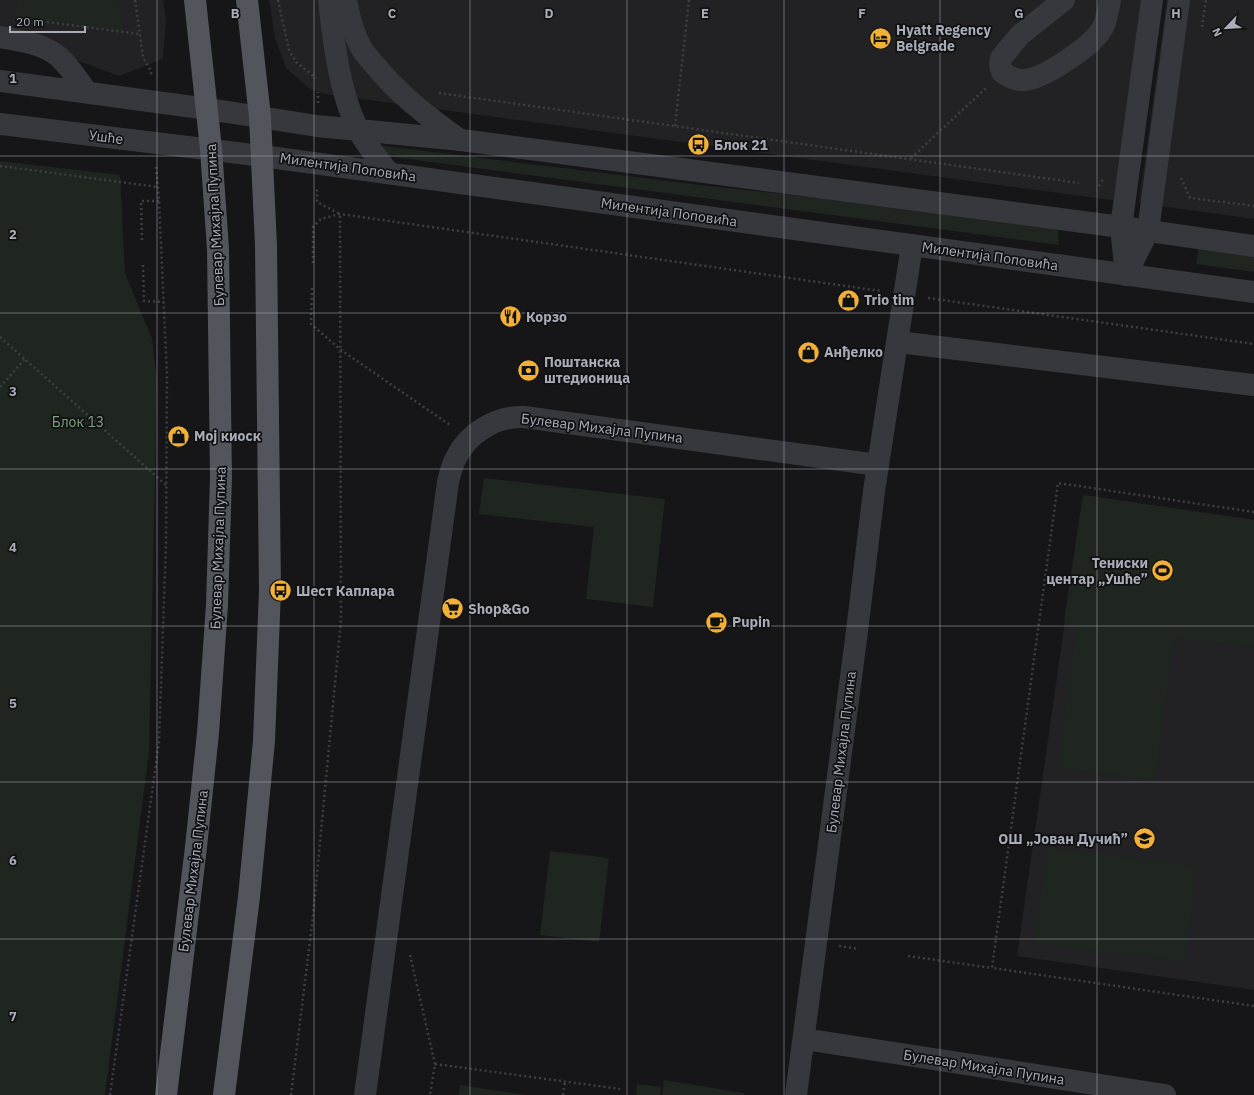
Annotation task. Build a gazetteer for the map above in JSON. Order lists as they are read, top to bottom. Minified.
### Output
{"streets":{"main road":["Булевар Михајла Пупина"],"street":["Ушће","Милентија Поповића"]},"crossings":[["Ушће","Милентија Поповића"],["Ушће","Булевар Михајла Пупина"],["Милентија Поповића","Булевар Михајла Пупина"]],"parks":["Блок 13"],"places":{"hotel":["Hyatt Regency Belgrade"],"bus stop":["Блок 21","Шест Каплара"],"shop":["Trio tim","Анђелко","Мој киоск"],"restaurant":["Корзо"],"bank":["Поштанска штедионица"],"sports":["Тениски центар „Ушће”"],"supermarket":["Shop&Go"],"cafe":["Pupin"],"school or university":["ОШ „Јован Дучић”"]},"scale_bar":"20 m","north":"bottom left","grid":{"columns":["B","C","D","E","F","G","H"],"rows":["1","2","3","4","5","6","7"]}}
